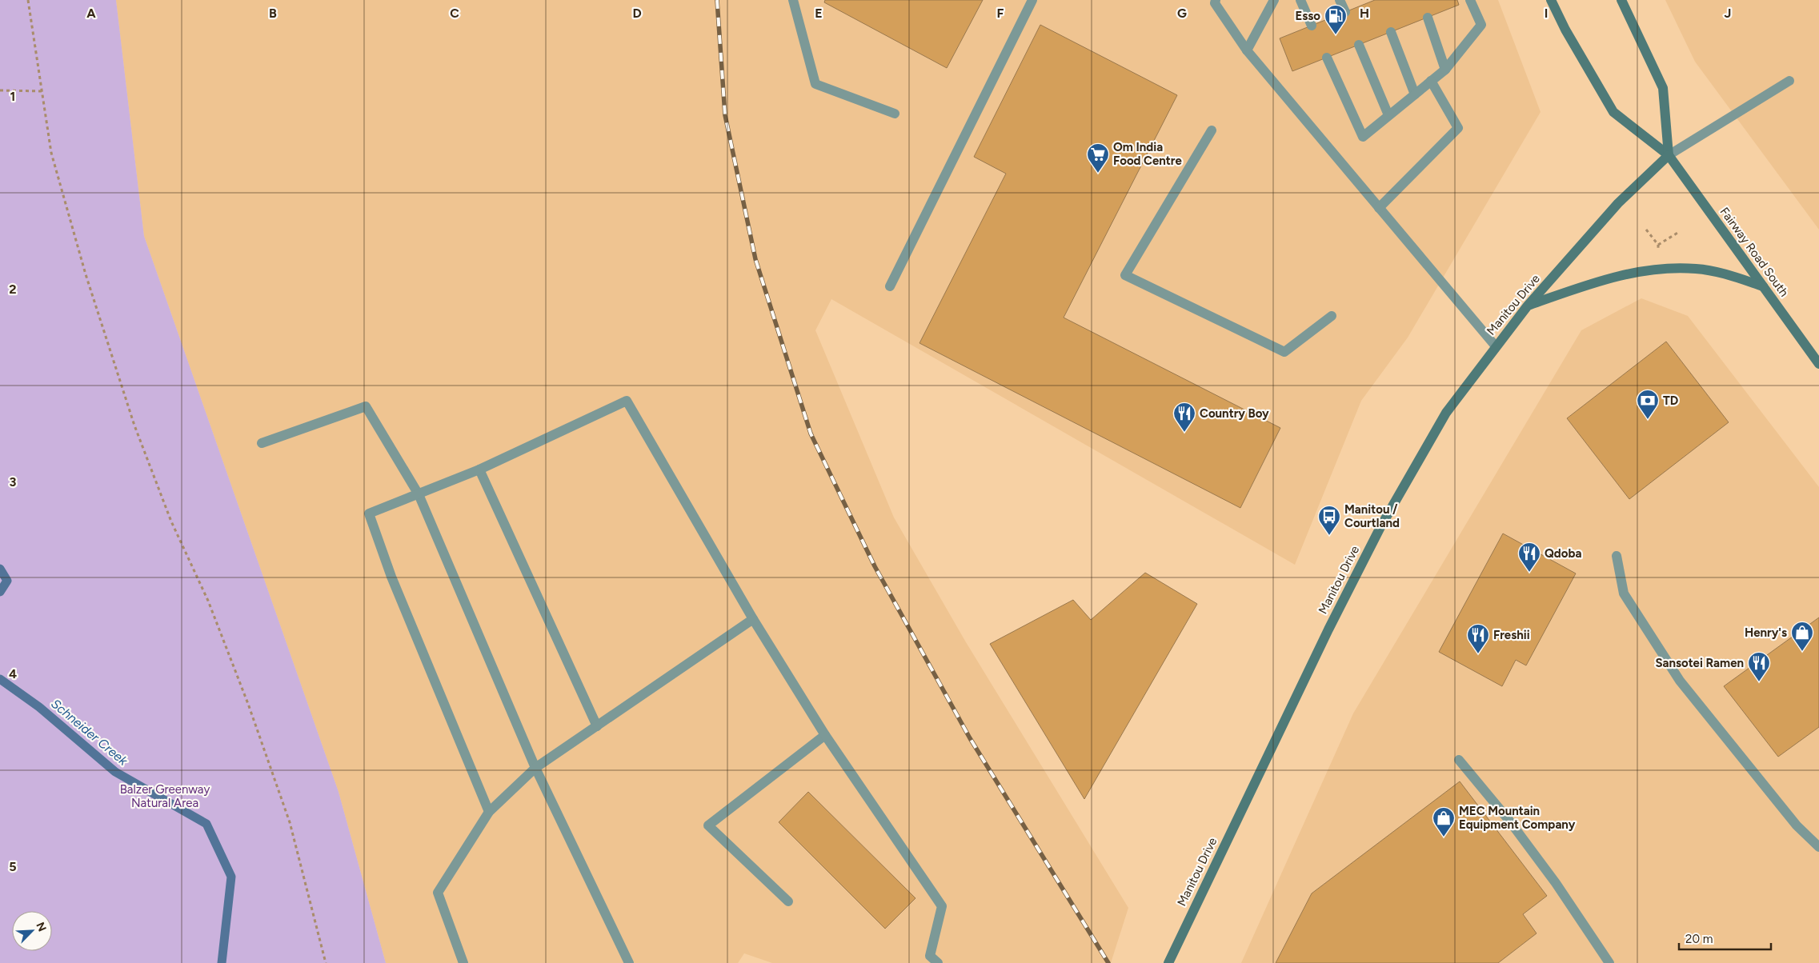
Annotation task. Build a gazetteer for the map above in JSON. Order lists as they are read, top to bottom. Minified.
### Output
{"streets":{"main road":["Fairway Road South","Manitou Drive"]},"crossings":[["Fairway Road South","Manitou Drive"]],"water":["Schneider Creek"],"parks":["Balzer Greenway Natural Area"],"places":{"fuel station":["Esso"],"supermarket":["Om India Food Centre"],"bank":["TD"],"restaurant":["Country Boy","Qdoba","Freshii","Sansotei Ramen"],"bus stop":["Manitou / Courtland"],"shop":["Henry's","MEC Mountain Equipment Company"]},"scale_bar":"20 m","north":"top right","grid":{"columns":["A","B","C","D","E","F","G","H","I","J"],"rows":["1","2","3","4","5"]}}
